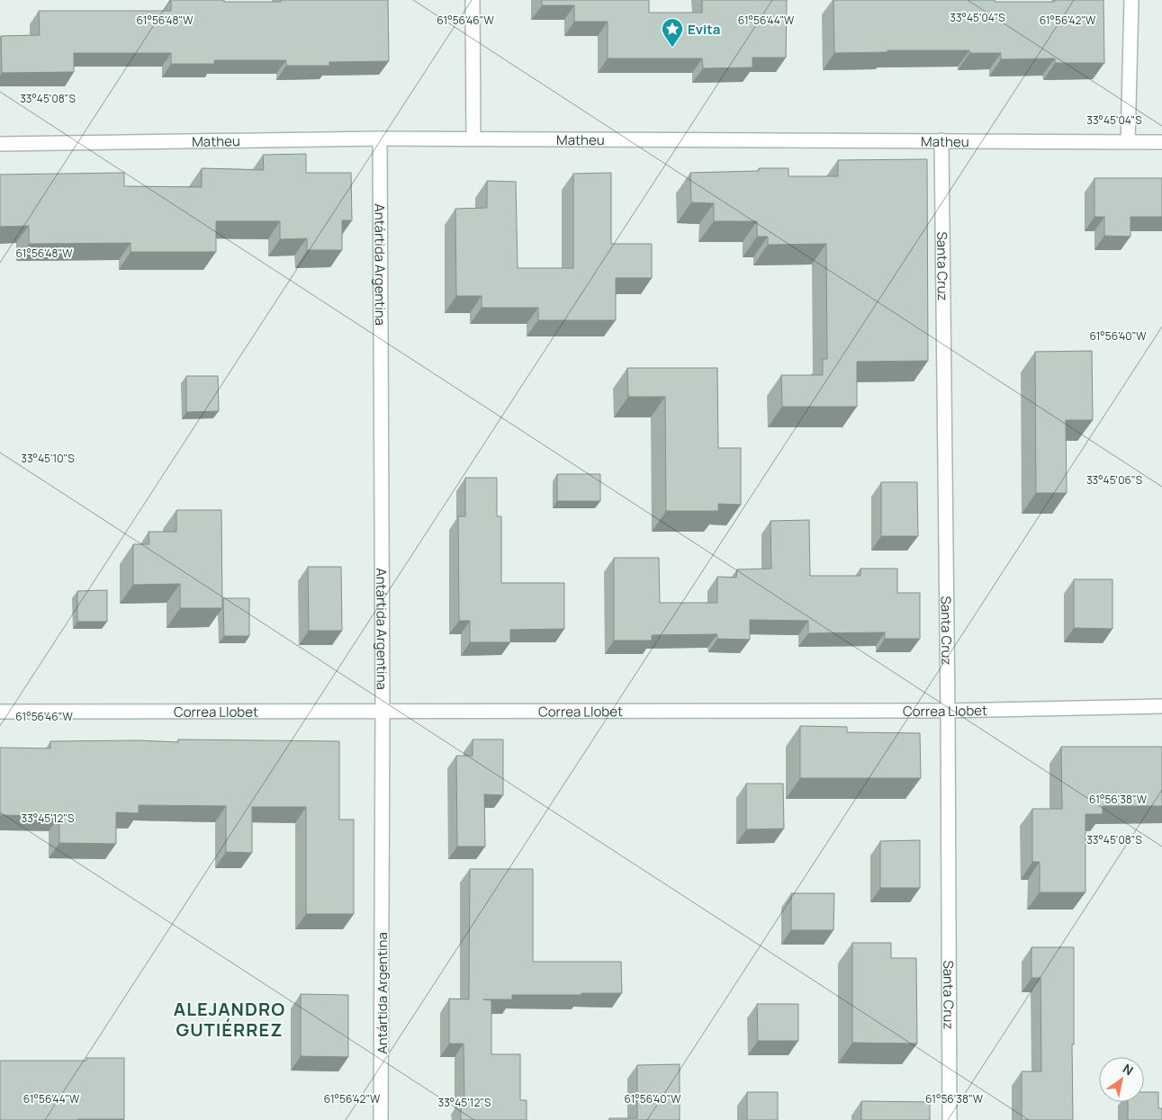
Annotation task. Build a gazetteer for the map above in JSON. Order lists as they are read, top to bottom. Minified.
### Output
{"streets":{"street":["Matheu","Antártida Argentina","Santa Cruz","Correa Llobet"]},"crossings":[["Matheu","Antártida Argentina"],["Matheu","Santa Cruz"],["Antártida Argentina","Correa Llobet"],["Santa Cruz","Correa Llobet"]],"districts":["ALEJANDRO GUTIÉRREZ"],"places":{"place":["Evita"]},"north":"top right","coordinates":["33°45'04\"S","61°56'48\"W","61°56'46\"W","61°56'44\"W","61°56'42\"W","33°45'08\"S","61°56'40\"W","33°45'10\"S","33°45'06\"S","61°56'38\"W","33°45'12\"S"]}
